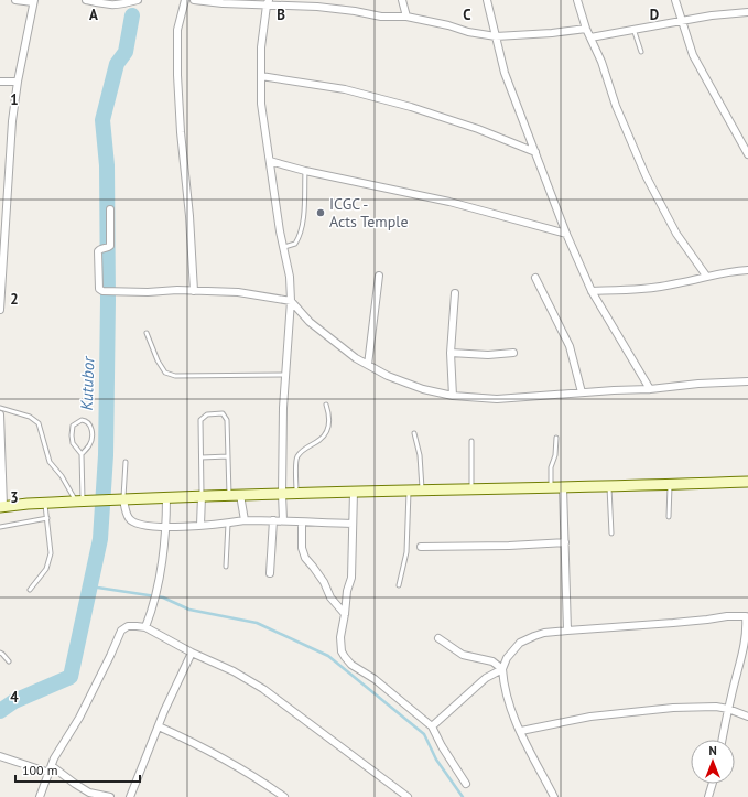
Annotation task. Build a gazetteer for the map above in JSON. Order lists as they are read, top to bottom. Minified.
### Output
{"water":["Kutubor"],"places":["ICGC - Acts Temple"],"scale_bar":"100 m","north":"top","grid":{"columns":["A","B","C","D"],"rows":["1","2","3","4"]}}
